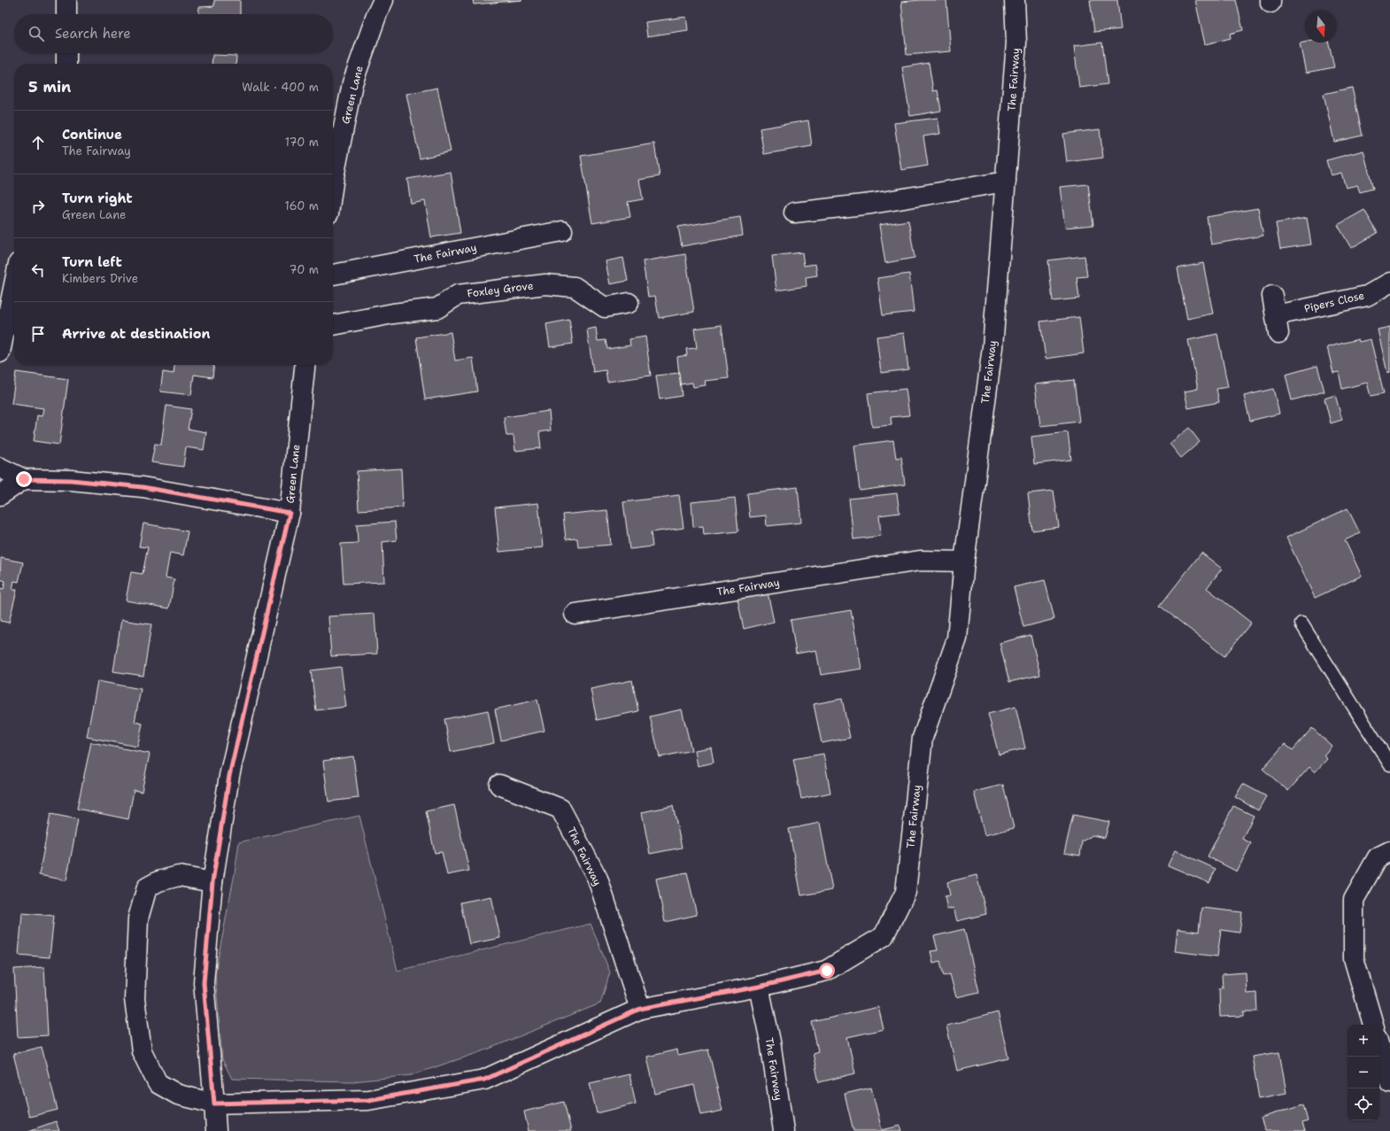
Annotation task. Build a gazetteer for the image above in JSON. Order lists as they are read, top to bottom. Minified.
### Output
{"streets":{"street":["The Fairway","Green Lane","Foxley Grove","Pipers Close"]},"crossings":[["The Fairway","Green Lane"]],"north":"bottom","page":{"search":"Search here","heading":["5 min","Walk · 400 m"],"list":[["Continue","The Fairway","170 m"],["Turn right","Green Lane","160 m"],["Turn left","Kimbers Drive","70 m"],"Arrive at destination"],"map_buttons":["+","−"]}}
